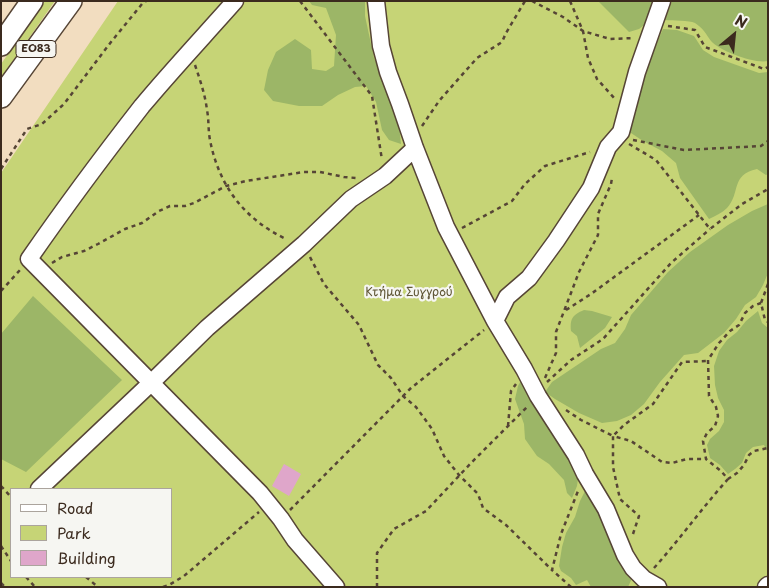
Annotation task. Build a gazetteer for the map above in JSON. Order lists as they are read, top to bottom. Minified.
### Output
{"streets":{"main road":["ΕΟ83"]},"parks":["Κτήμα Συγγρού"],"legend":["Road","Park","Building"],"north":"top right"}
